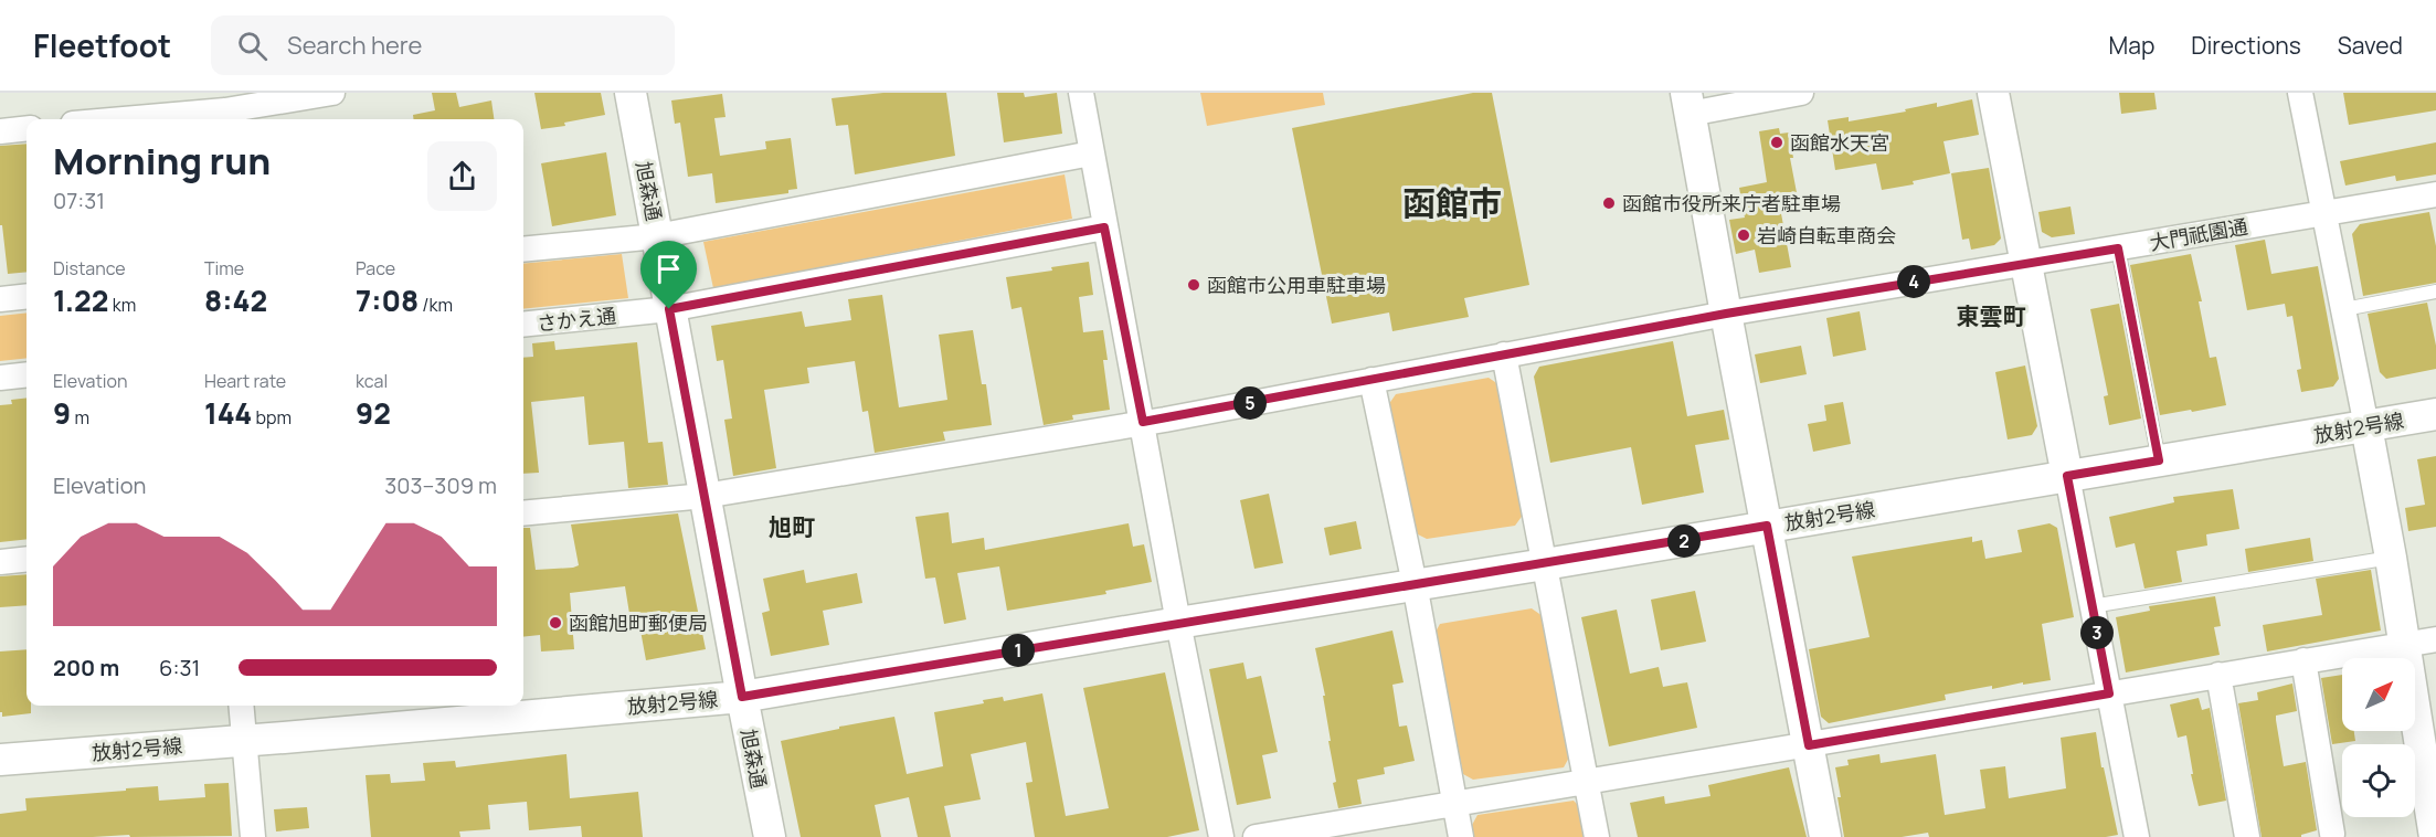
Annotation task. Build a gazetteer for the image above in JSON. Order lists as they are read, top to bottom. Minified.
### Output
{"streets":{"street":["旭森通","大門祇園通","さかえ通","放射2号線"]},"crossings":[["旭森通","大門祇園通"],["旭森通","さかえ通"],["旭森通","放射2号線"]],"districts":["函館市","東雲町","旭町"],"places":["函館水天宮","函館市役所来庁者駐車場","岩崎自転車商会","函館市公用車駐車場","函館旭町郵便局"],"north":"top right","page":{"header":"Fleetfoot","search":"Search here","nav":["Map","Directions","Saved"],"heading":["Morning run","07:31"],"stats":[["Distance","1.22 km"],["Time","8:42"],["Pace","7:08 /km"],["Elevation","9 m"],["Heart rate","144 bpm"],["kcal","92"]],"pins":["4","5","2","3","1"],"chart":["Elevation","303–309 m"],"list":[{"name":"200 m","note":"6:31"}]}}
